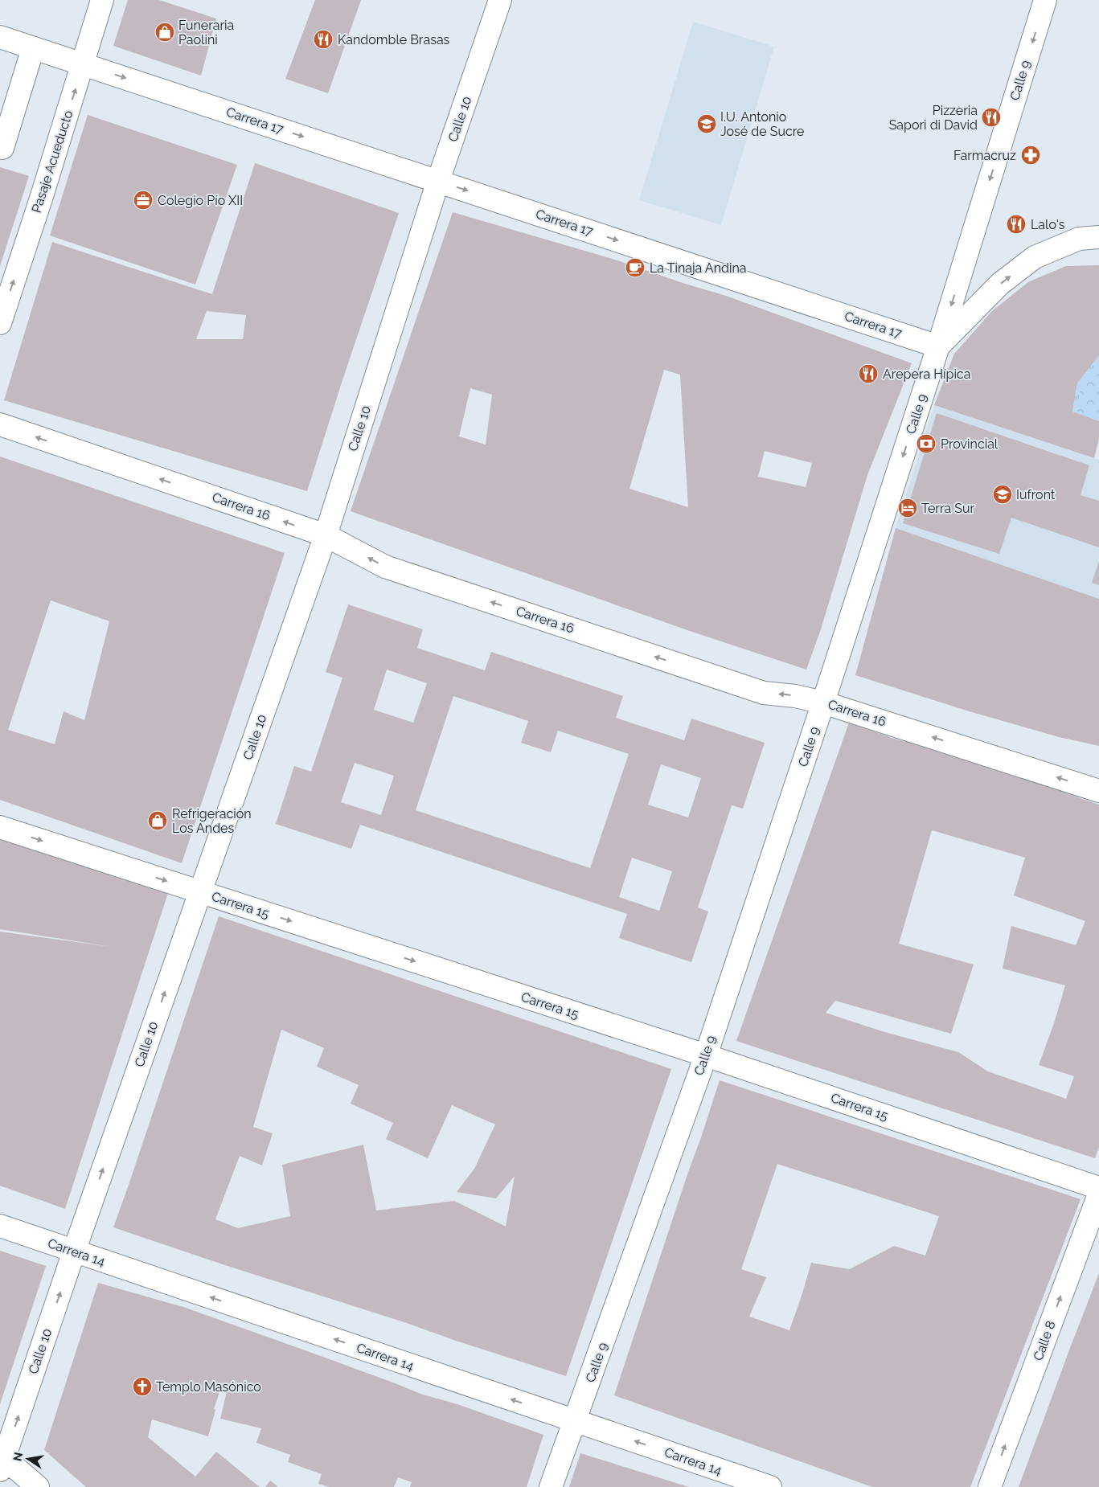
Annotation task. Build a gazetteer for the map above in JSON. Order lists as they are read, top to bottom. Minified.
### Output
{"streets":{"street":["Calle 9","Calle 10","Carrera 17","Pasaje Acueducto","Carrera 16","Carrera 15","Carrera 14","Calle 8"]},"crossings":[["Calle 9","Carrera 17"],["Calle 9","Carrera 16"],["Calle 9","Carrera 15"],["Calle 9","Carrera 14"],["Calle 10","Carrera 17"],["Calle 10","Carrera 16"],["Calle 10","Carrera 15"],["Calle 10","Carrera 14"],["Carrera 17","Pasaje Acueducto"]],"one_way":["Calle 9","Calle 10","Carrera 17","Carrera 16","Carrera 15","Carrera 14","Calle 8"],"places":{"shop":["Funeraria Paolini","Refrigeración Los Andes"],"restaurant":["Kandomble Brasas","Pizzeria Sapori di David","Lalo's","Arepera Hípica"],"school or university":["I.U. Antonio José de Sucre","Iufront"],"pharmacy":["Farmacruz"],"office":["Colegio Pío XII"],"cafe":["La Tinaja Andina"],"bank":["Provincial"],"hotel":["Terra Sur"],"church":["Templo Masónico"]},"north":"left"}
